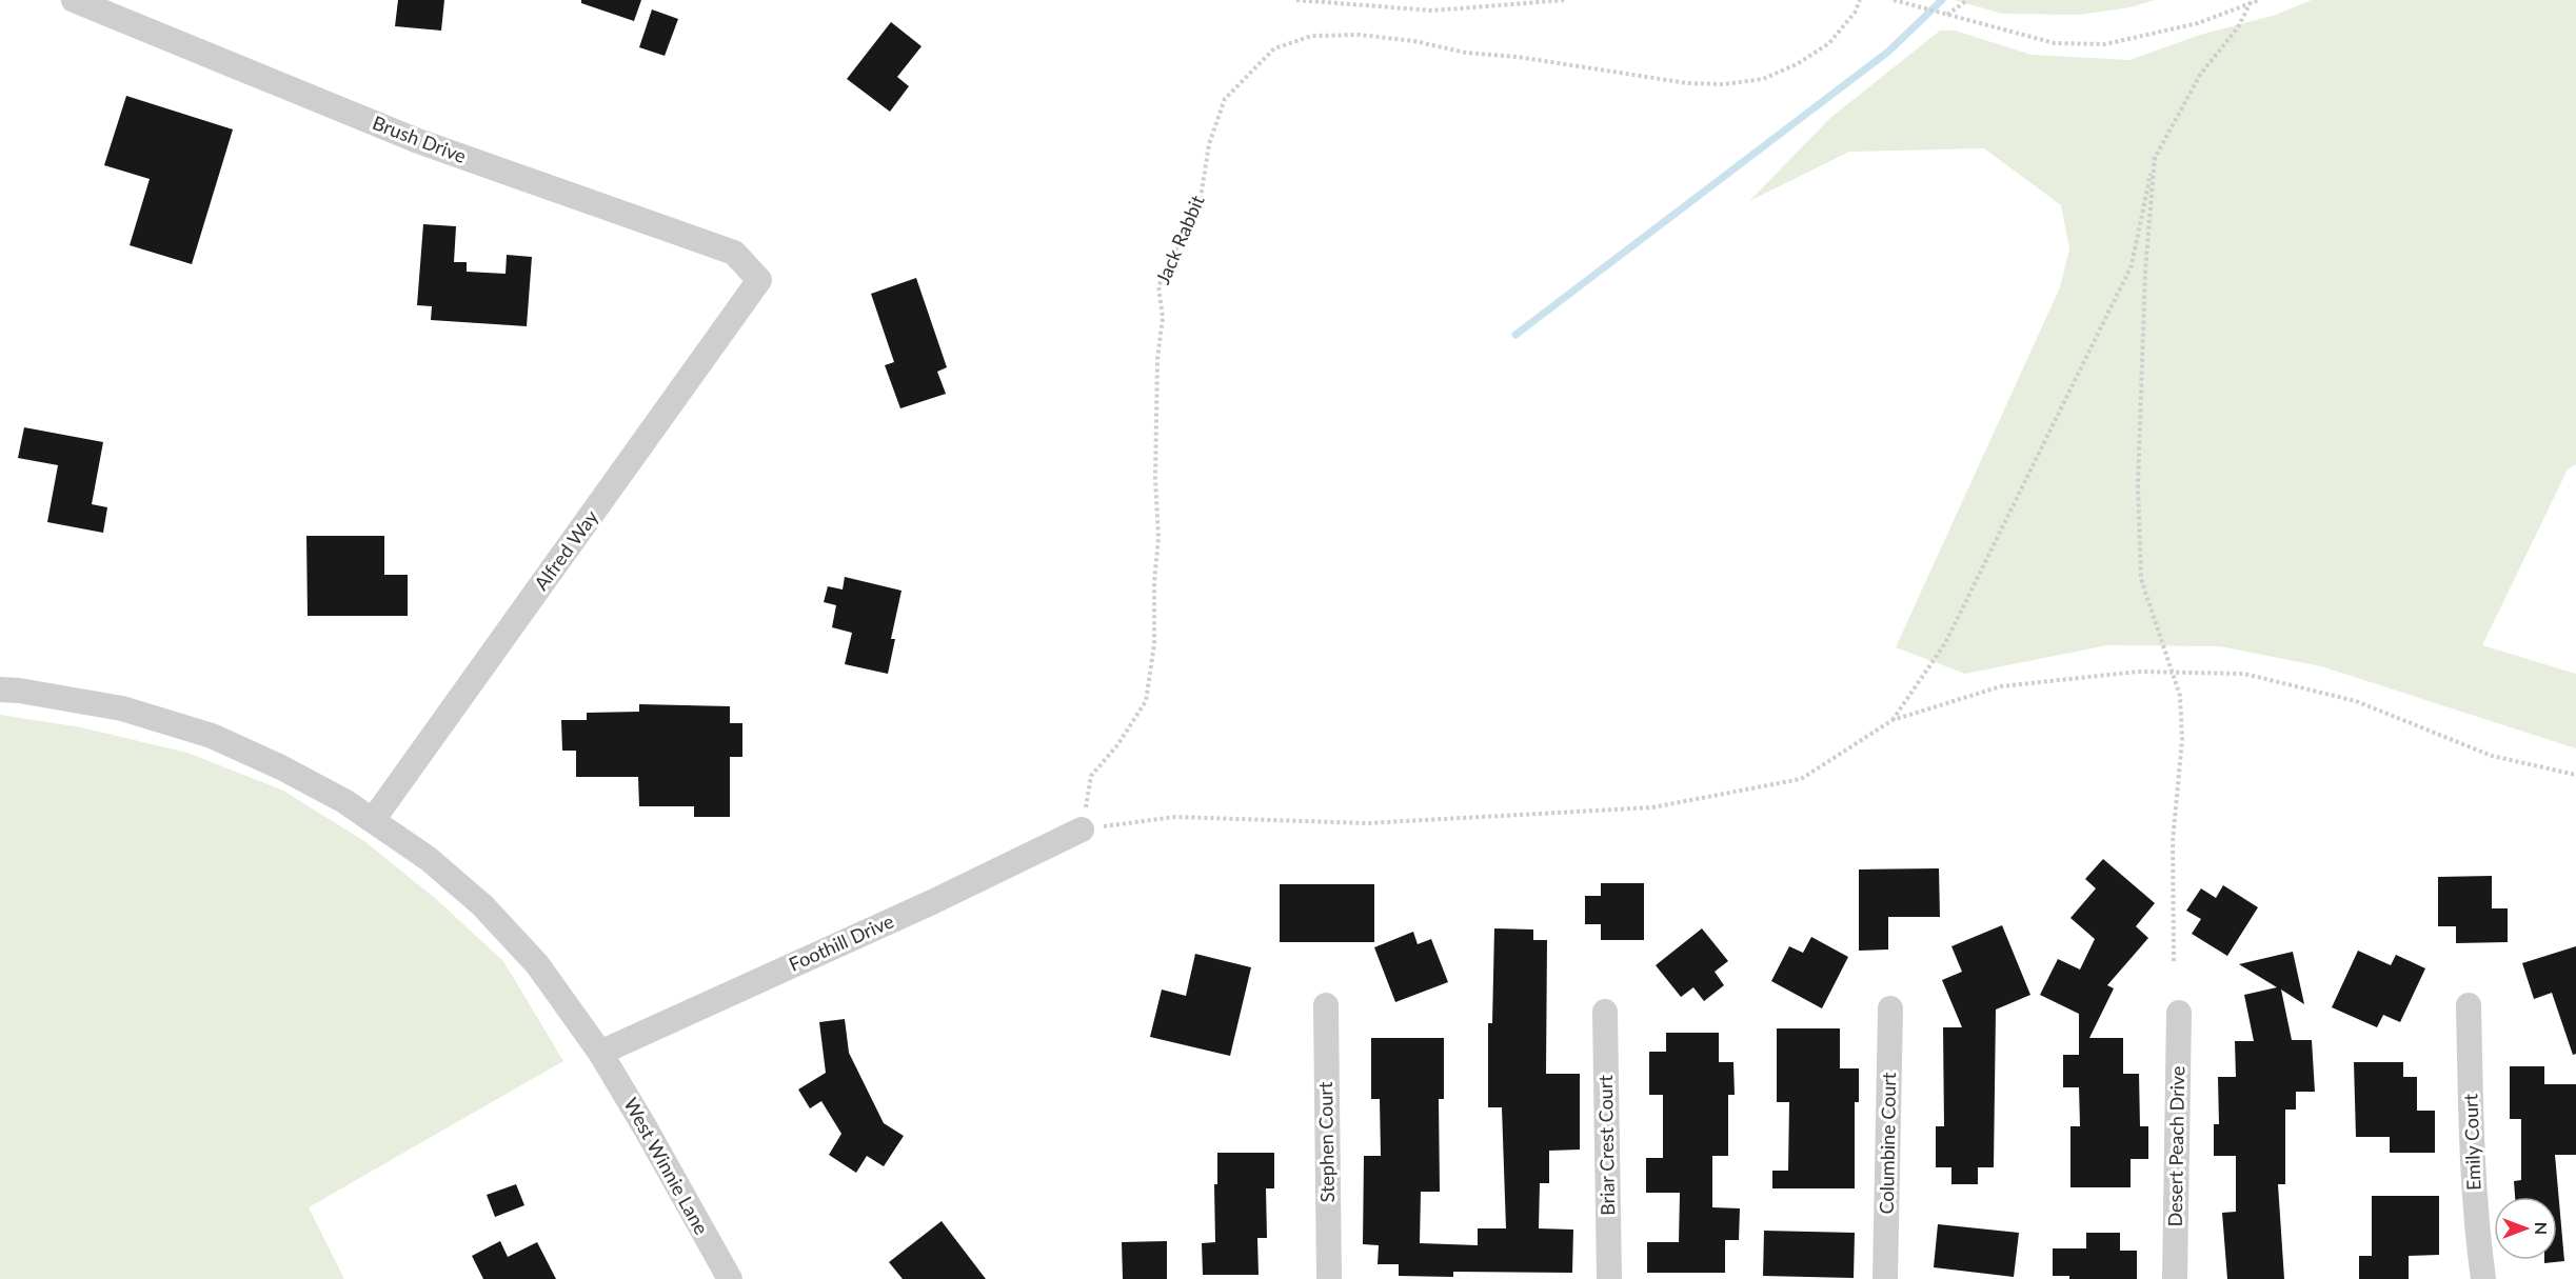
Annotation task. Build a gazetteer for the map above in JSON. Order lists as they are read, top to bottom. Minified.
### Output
{"streets":{"street":["Brush Drive","Alfred Way","Foothill Drive","Stephen Court","Emily Court","Columbine Court","Briar Crest Court","Desert Peach Drive","West Winnie Lane"],"path":["Jack Rabbit"]},"crossings":[["Brush Drive","Alfred Way"],["Jack Rabbit","Foothill Drive"],["Alfred Way","West Winnie Lane"],["Foothill Drive","West Winnie Lane"]],"north":"right"}
